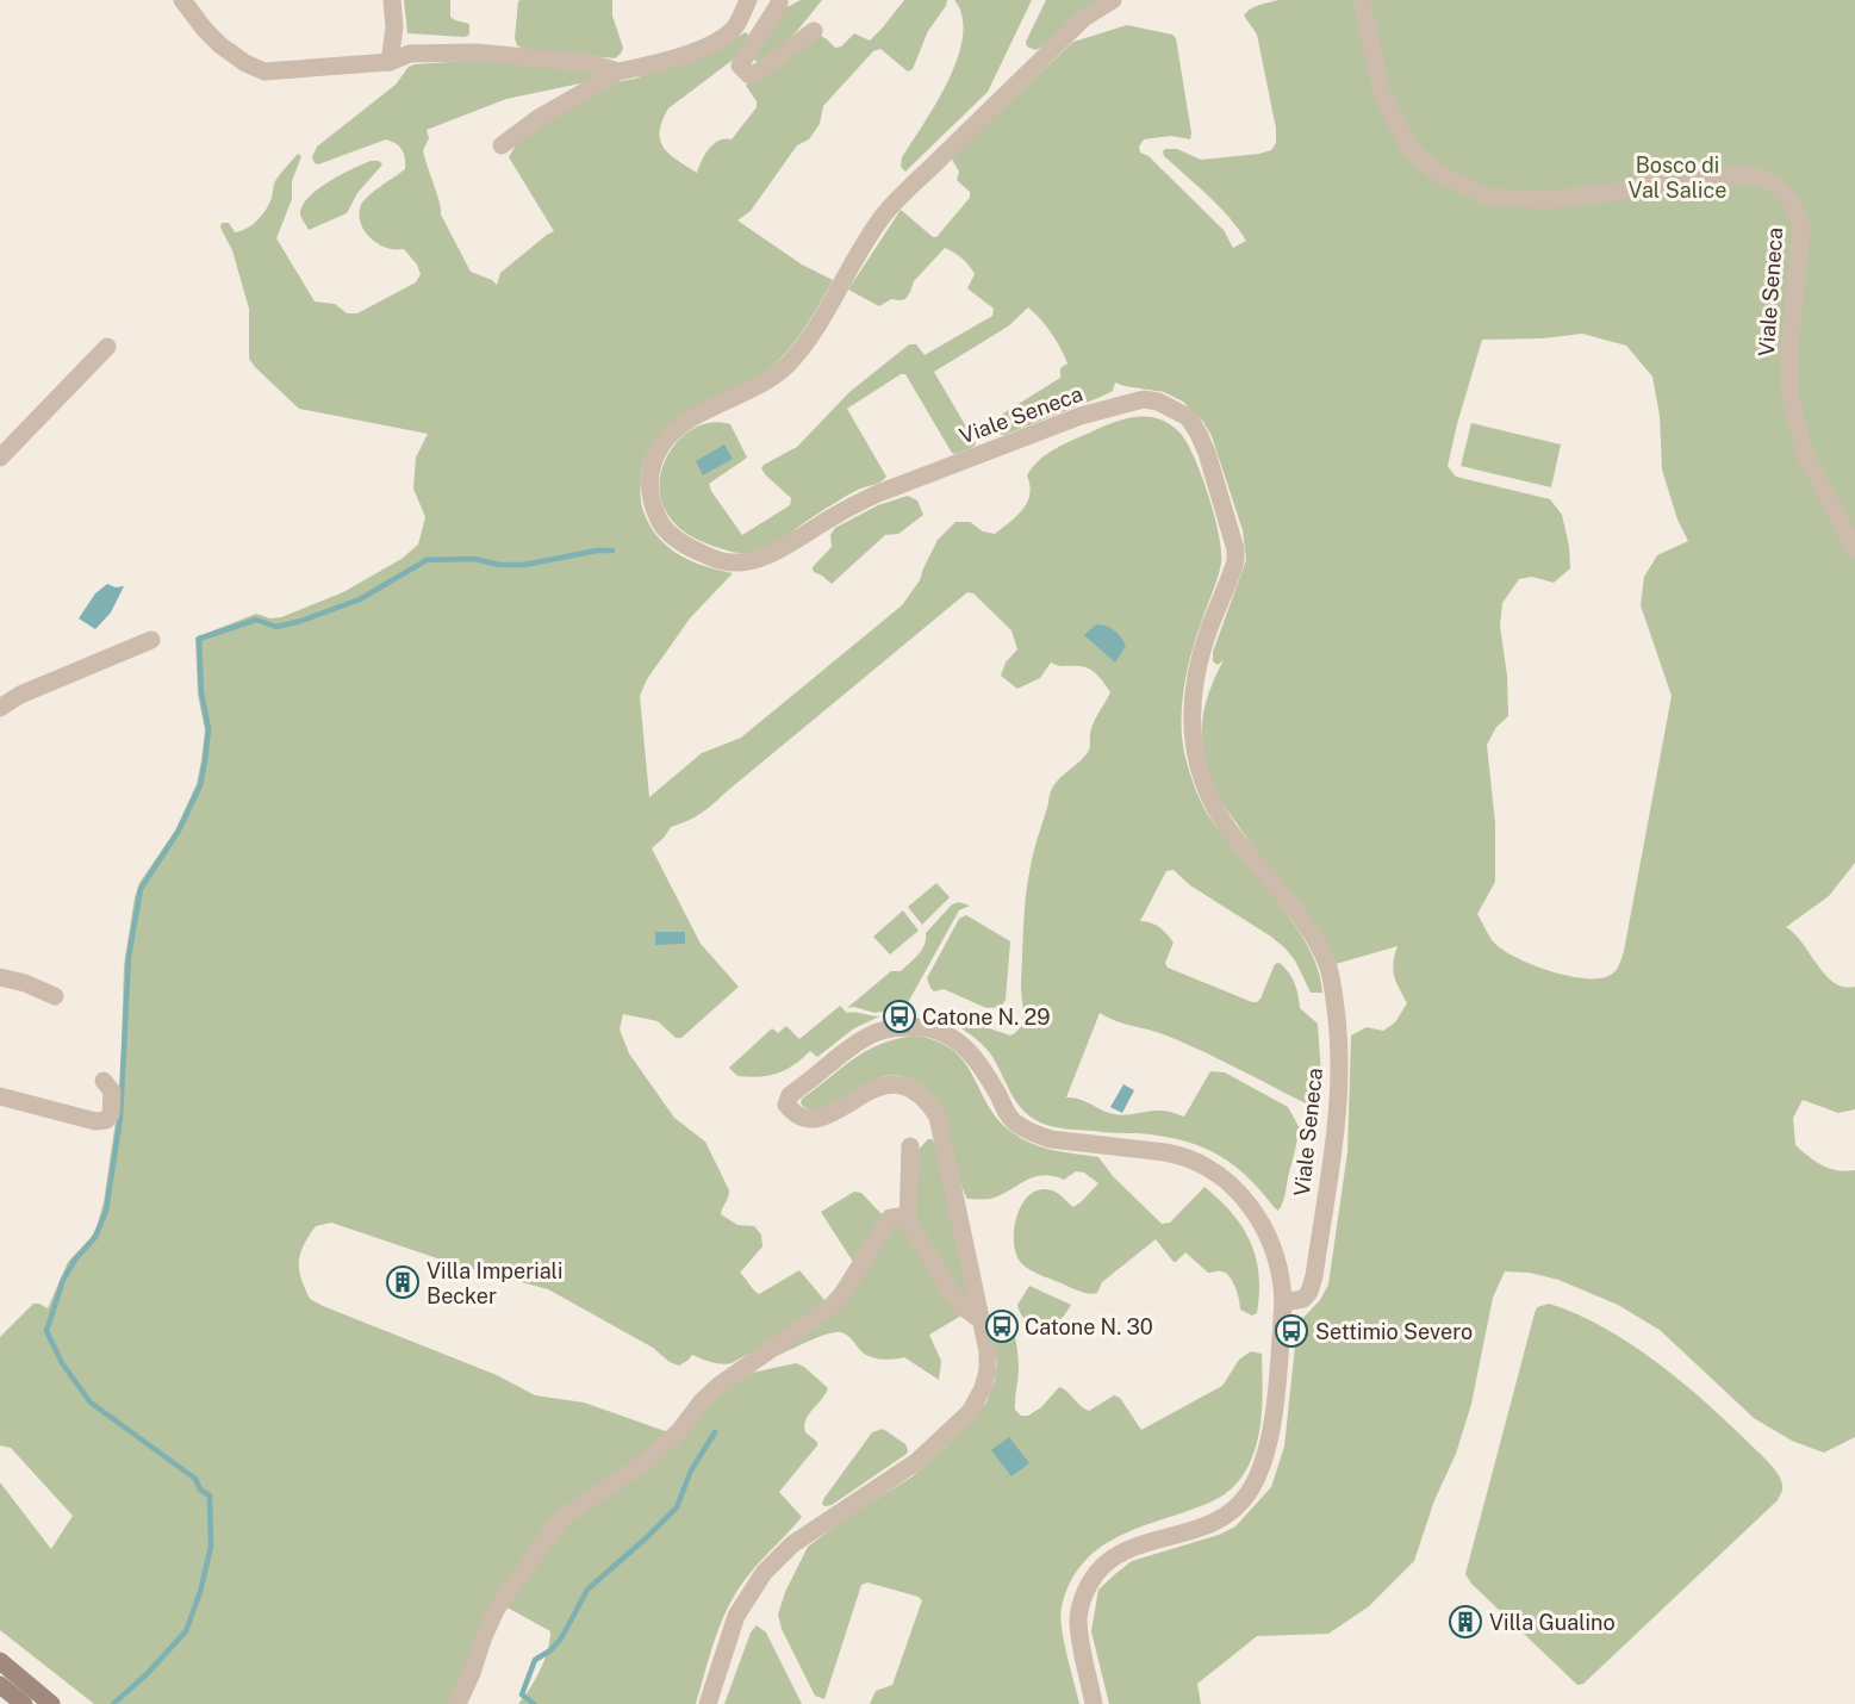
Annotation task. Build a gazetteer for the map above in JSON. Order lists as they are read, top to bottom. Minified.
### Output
{"streets":{"street":["Viale Seneca"]},"parks":["Bosco di Val Salice"],"places":{"bus stop":["Catone N. 29","Catone N. 30","Settimio Severo"],"building":["Villa Imperiali Becker","Villa Gualino"]}}
